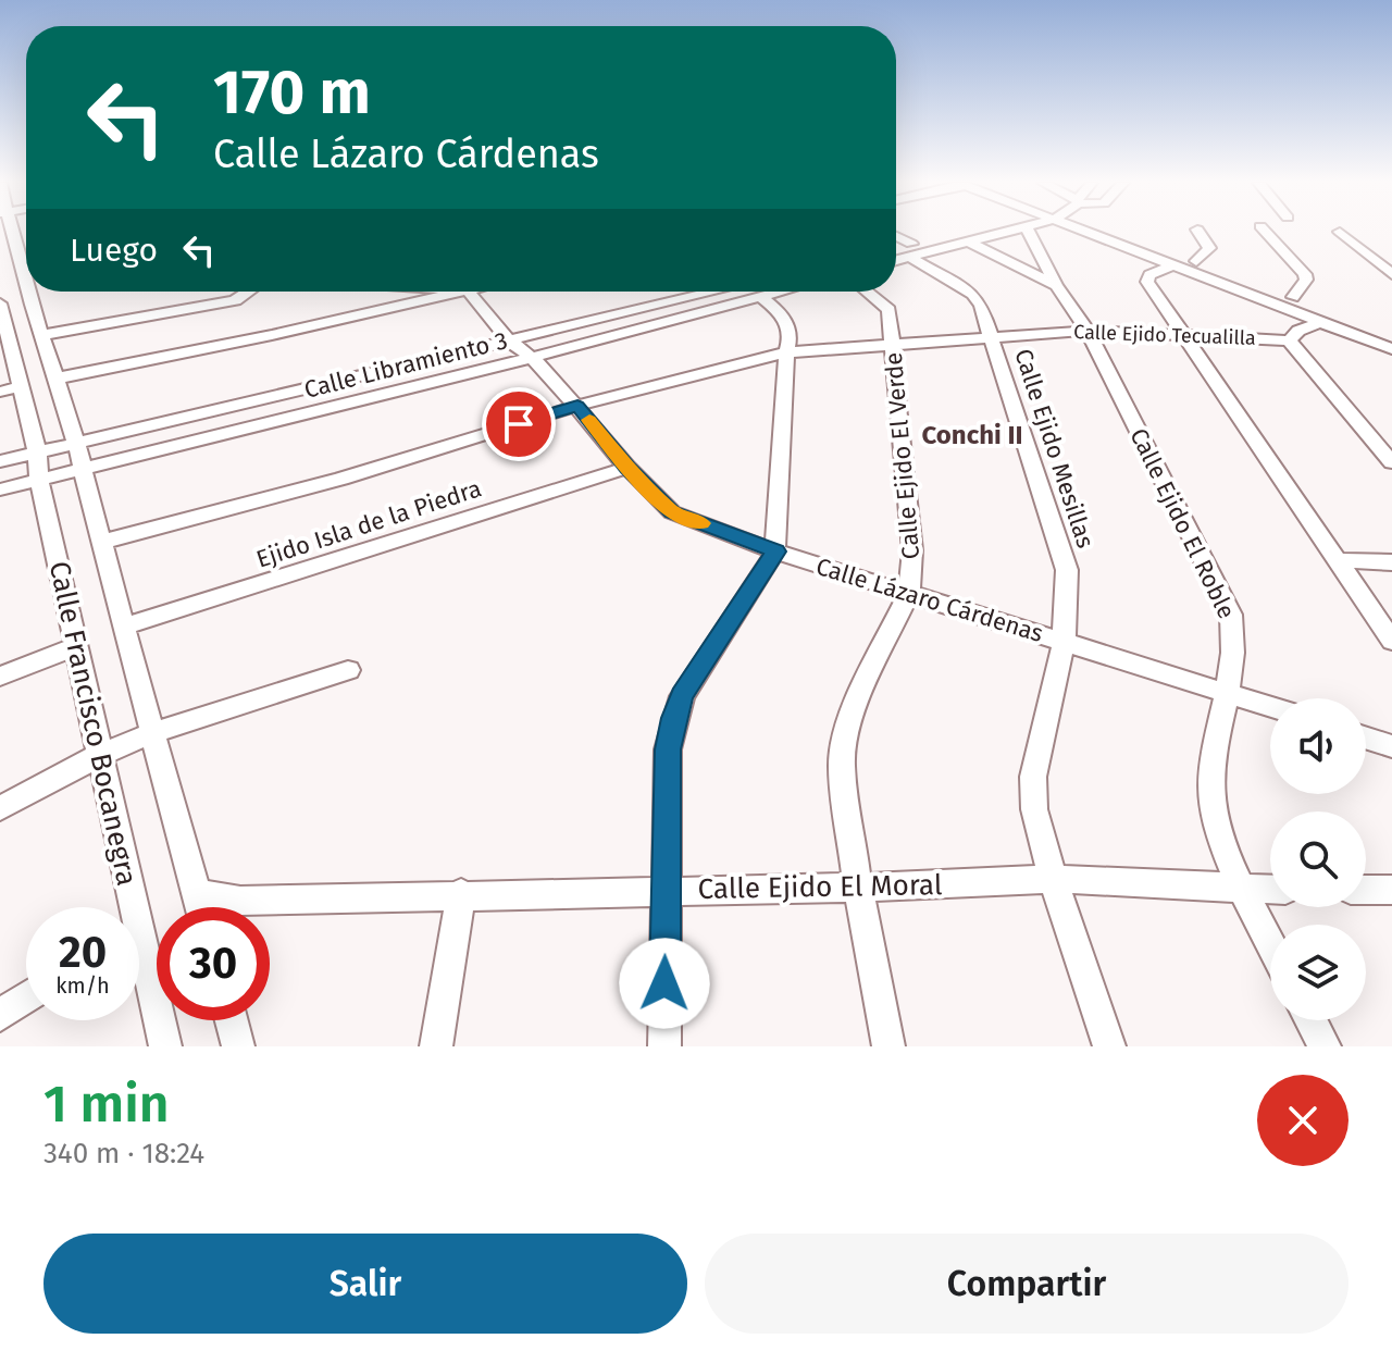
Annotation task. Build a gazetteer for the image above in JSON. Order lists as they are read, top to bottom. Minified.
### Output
{"streets":{"street":["Calle Ejido Tecualilla","Calle Libramiento 3","Calle Ejido Mesillas","Calle Ejido El Verde","Ejido Isla de la Piedra","Calle Ejido El Roble","Calle Lázaro Cárdenas","Calle Francisco Bocanegra","Calle Ejido El Moral"]},"crossings":[["Calle Ejido Tecualilla","Calle Ejido Mesillas"],["Calle Ejido Tecualilla","Calle Ejido El Verde"],["Calle Ejido Tecualilla","Calle Ejido El Roble"],["Calle Ejido Tecualilla","Calle Lázaro Cárdenas"],["Calle Ejido Tecualilla","Calle Francisco Bocanegra"],["Calle Libramiento 3","Calle Lázaro Cárdenas"],["Calle Libramiento 3","Calle Francisco Bocanegra"],["Calle Ejido Mesillas","Calle Lázaro Cárdenas"],["Calle Ejido Mesillas","Calle Ejido El Moral"],["Calle Ejido El Verde","Calle Lázaro Cárdenas"],["Calle Ejido El Verde","Calle Ejido El Moral"],["Ejido Isla de la Piedra","Calle Lázaro Cárdenas"],["Ejido Isla de la Piedra","Calle Francisco Bocanegra"],["Calle Ejido El Roble","Calle Lázaro Cárdenas"],["Calle Ejido El Roble","Calle Ejido El Moral"],["Calle Francisco Bocanegra","Calle Ejido El Moral"]],"districts":["Conchi II"],"page":{"turn":["170 m","Calle Lázaro Cárdenas"],"then":"Luego","speed":"20 km/h","limit":"30","heading":["1 min","340 m · 18:24"],"buttons":["Salir","Compartir"]}}
